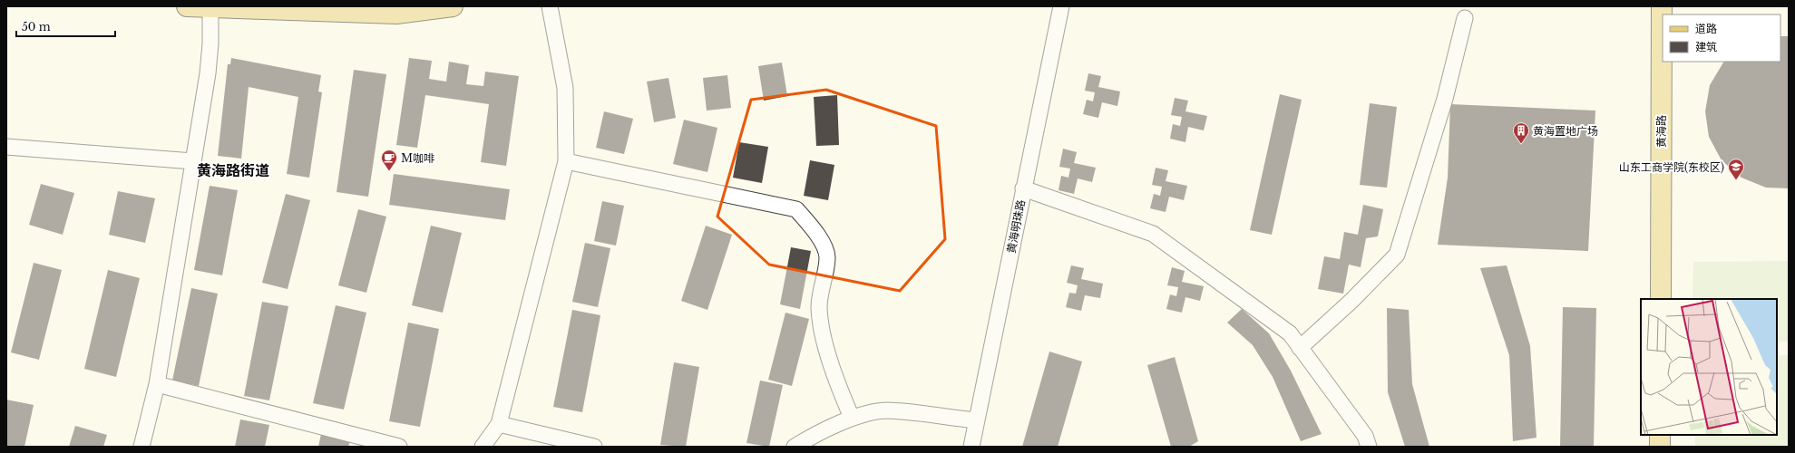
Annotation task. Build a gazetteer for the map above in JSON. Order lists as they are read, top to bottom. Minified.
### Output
{"streets":{"main road":["黄海路"],"street":["黄海明珠路"]},"districts":["黄海路街道"],"places":{"building":["黄海置地广场"],"cafe":["M咖啡"],"school or university":["山东工商学院(东校区)"]},"legend":["道路","建筑"],"scale_bar":"50 m"}
